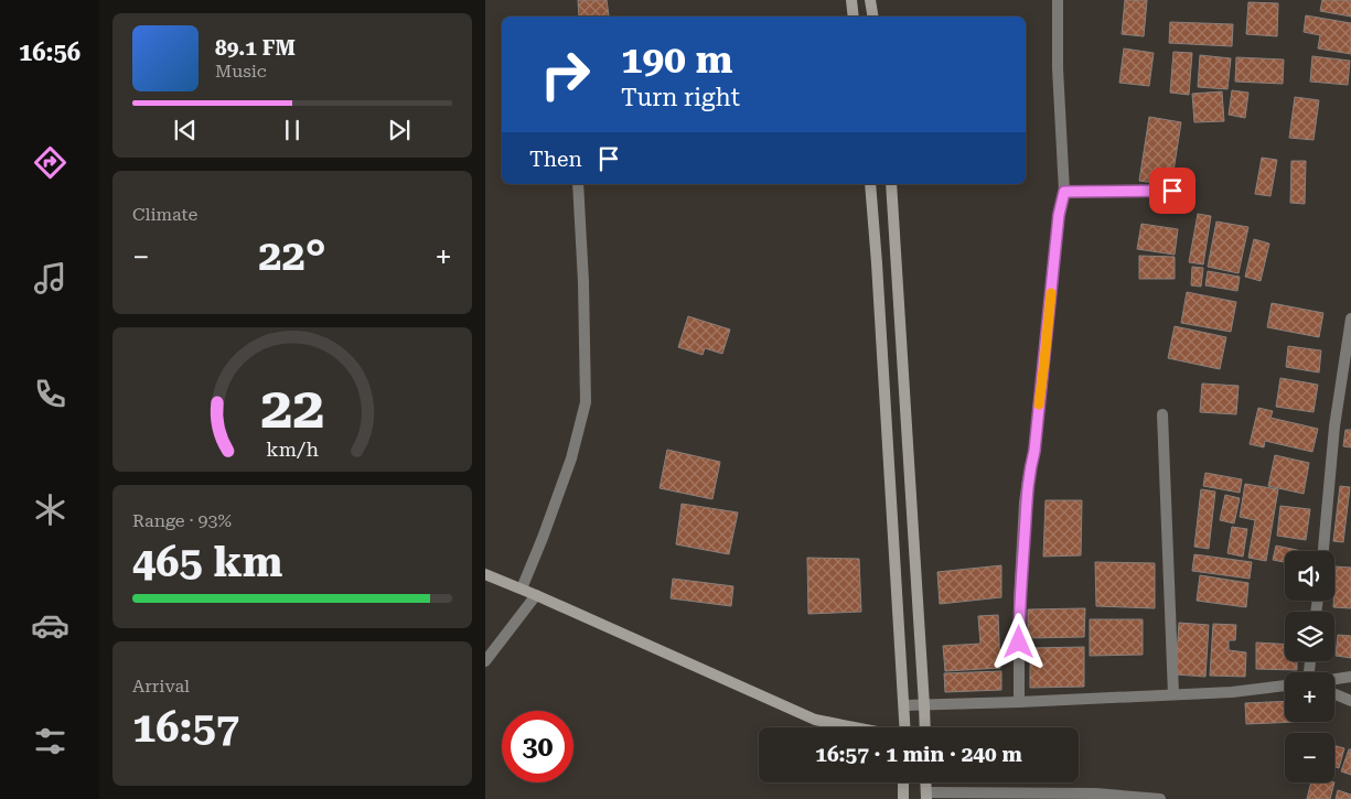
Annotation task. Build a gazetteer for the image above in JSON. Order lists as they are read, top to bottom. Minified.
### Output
{"page":{"tabs":"16:56","turn":["190 m","Turn right"],"song":["89.1 FM","Music"],"then":"Then","tile":["Climate",["Range · 93%","465 km"],["Arrival","16:57"]],"heat":["−","22°","+"],"map_buttons":["+","−"],"limit":"30","trip":"16:57 · 1 min · 240 m","gauge":["22","km/h"]}}
